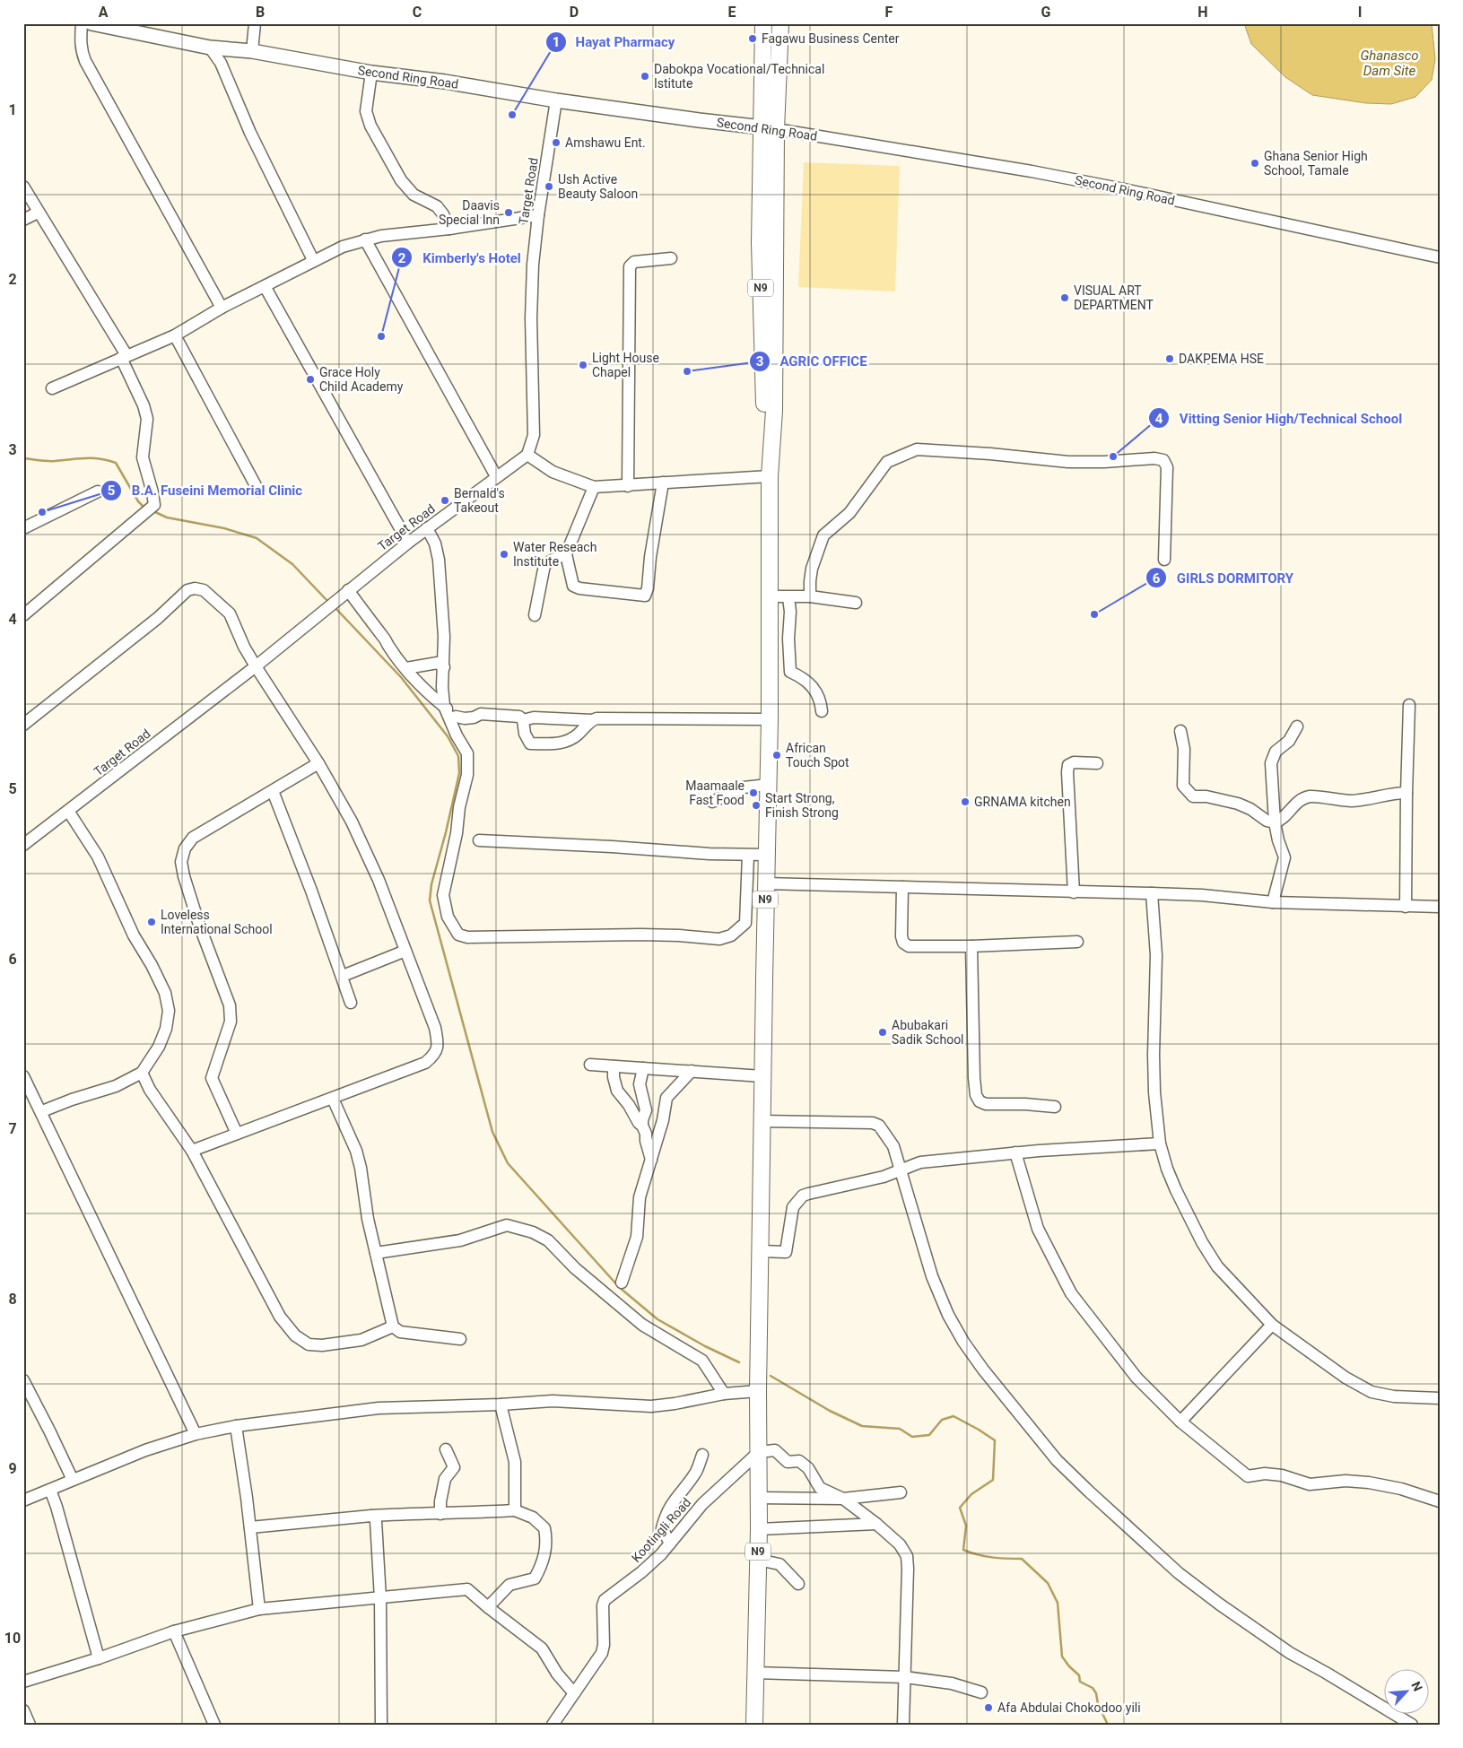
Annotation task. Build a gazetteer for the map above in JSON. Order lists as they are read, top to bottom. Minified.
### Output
{"streets":{"highway":["N9"],"main road":["Second Ring Road"],"street":["Target Road","Kootingli Road"]},"crossings":[["Second Ring Road","Target Road"],["Second Ring Road","N9"],["N9","Kootingli Road"]],"water":["Ghanasco Dam Site"],"places":["Fagawu Business Center","Dabokpa Vocational/Technical Istitute","Hayat Pharmacy","Amshawu Ent.","Ghana Senior High School, Tamale","Ush Active Beauty Saloon","Daavis Special Inn","VISUAL ART DEPARTMENT","Kimberly's Hotel","DAKPEMA HSE","Light House Chapel","AGRIC OFFICE","Grace Holy Child Academy","Vitting Senior High/Technical School","Bernald's Takeout","B.A. Fuseini Memorial Clinic","Water Reseach Institute","GIRLS DORMITORY","African Touch Spot","Maamaale Fast Food","GRNAMA kitchen","Start Strong, Finish Strong","Loveless International School","Abubakari Sadik School","Afa Abdulai Chokodoo yili"],"north":"top right","grid":{"columns":["A","B","C","D","E","F","G","H","I"],"rows":["1","2","3","4","5","6","7","8","9","10"]}}
